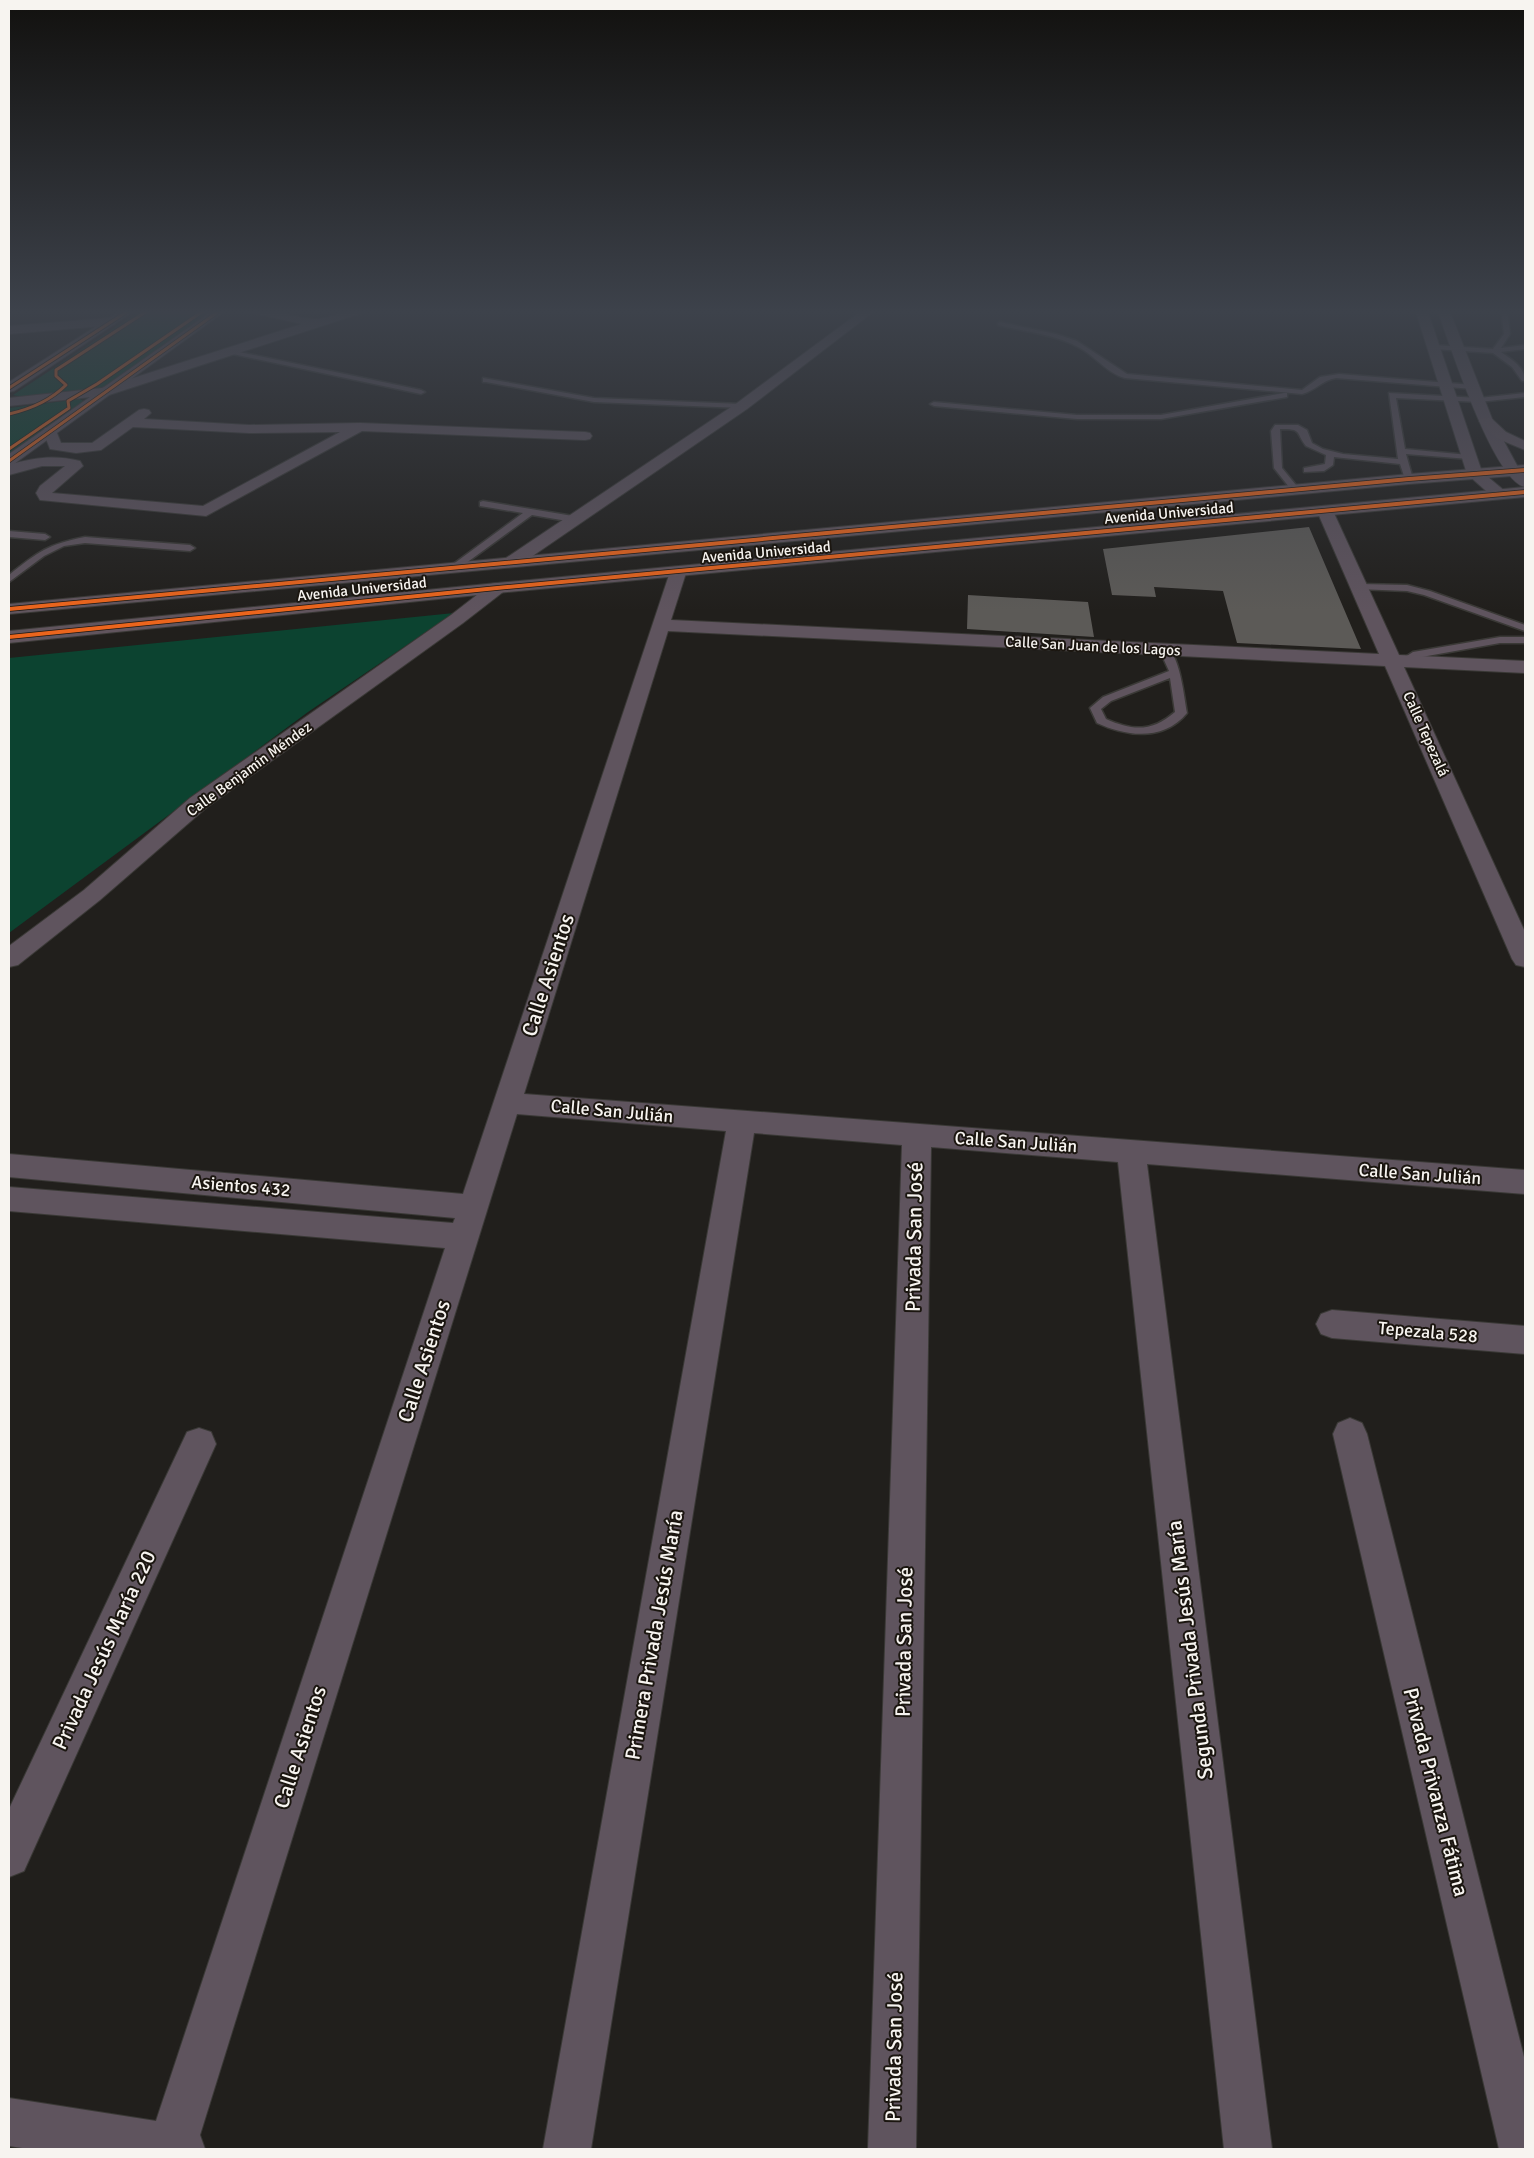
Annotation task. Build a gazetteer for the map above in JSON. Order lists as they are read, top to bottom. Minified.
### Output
{"streets":{"main road":["Avenida Universidad"],"street":["Calle San Juan de los Lagos","Calle Tepezalá","Calle Benjamín Méndez","Calle Asientos","Calle San Julián","Asientos 432","Privada San José","Tepezala 528","Primera Privada Jesús María","Privada Jesús María 220","Segunda Privada Jesús María","Privada Privanza Fátima"]},"crossings":[["Avenida Universidad","Calle Tepezalá"],["Avenida Universidad","Calle Benjamín Méndez"],["Avenida Universidad","Calle Asientos"],["Calle San Juan de los Lagos","Calle Tepezalá"],["Calle San Juan de los Lagos","Calle Asientos"],["Calle Asientos","Calle San Julián"],["Calle Asientos","Asientos 432"],["Calle San Julián","Privada San José"],["Calle San Julián","Primera Privada Jesús María"],["Calle San Julián","Segunda Privada Jesús María"]]}
